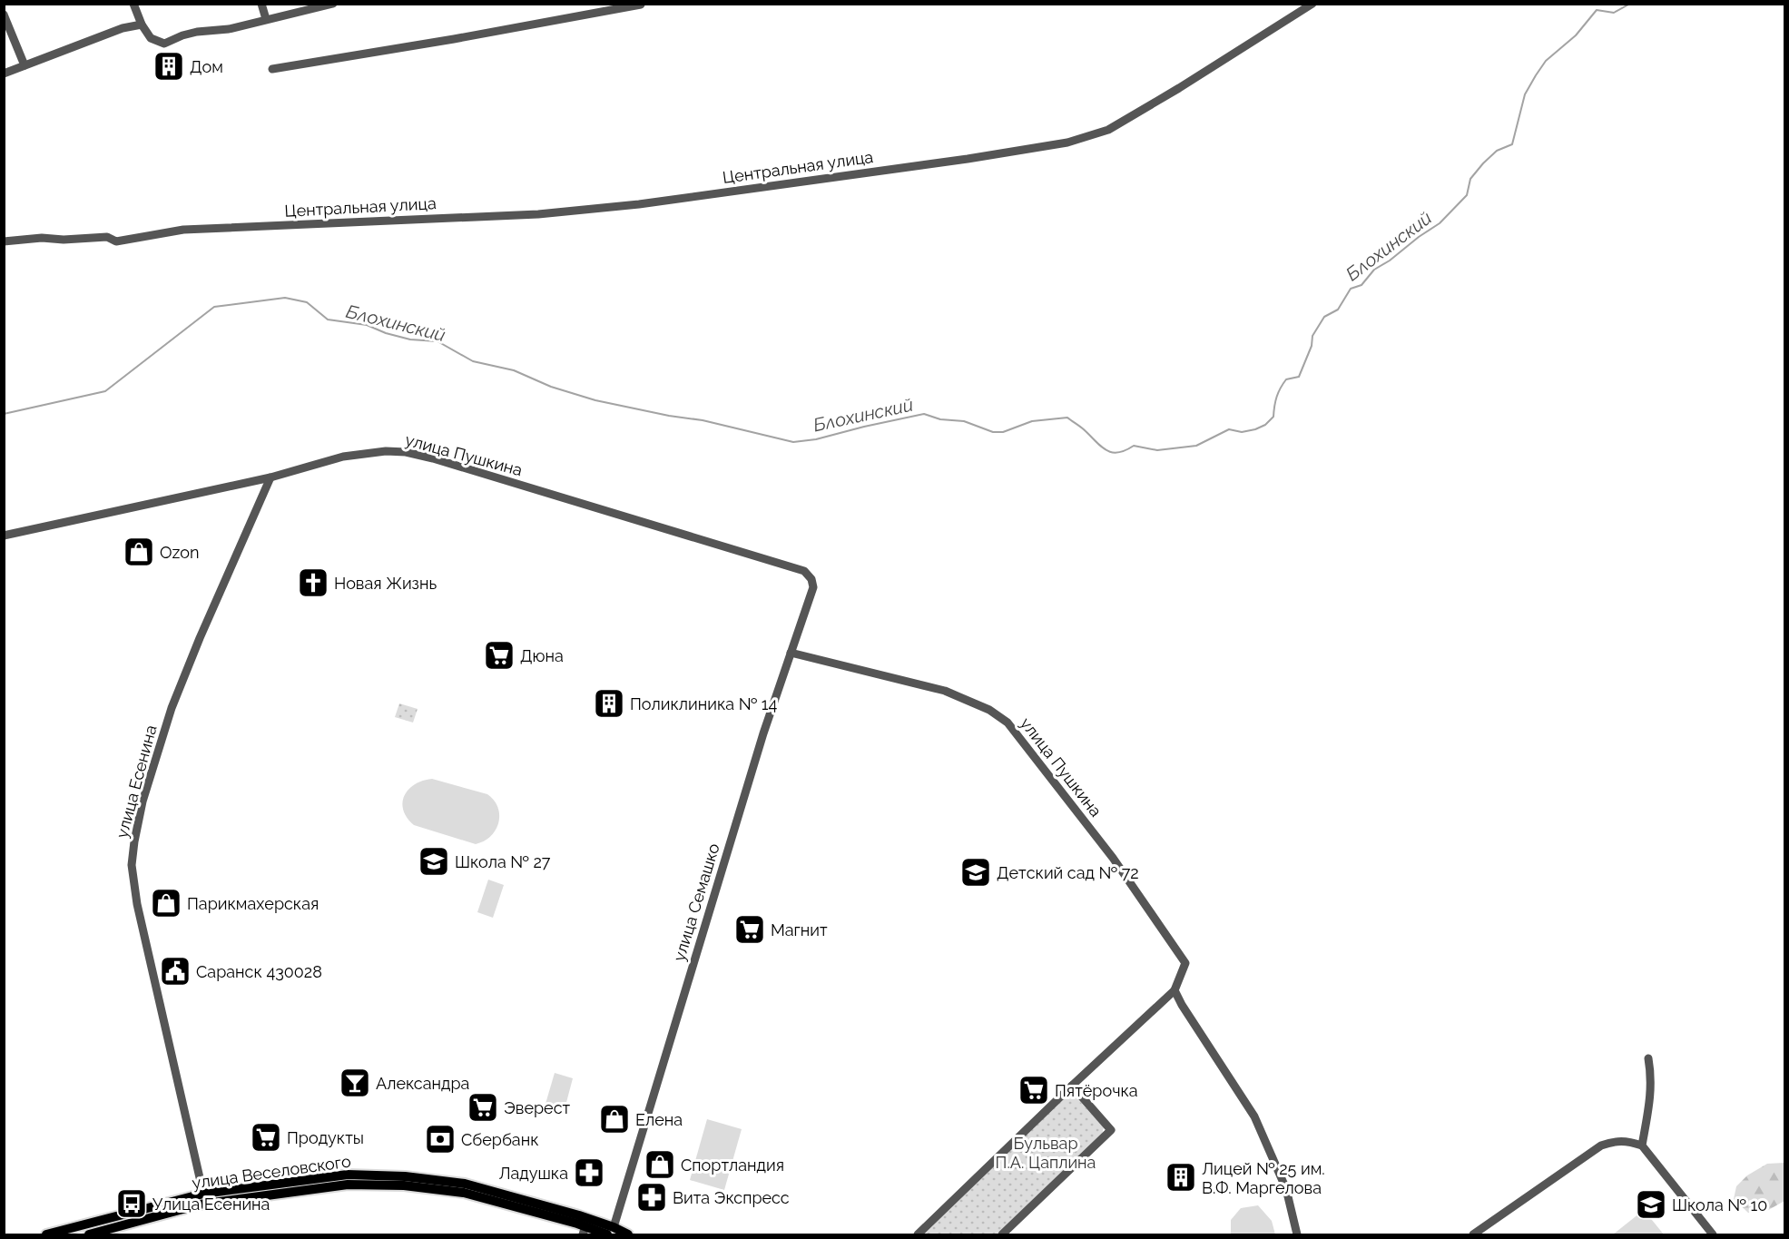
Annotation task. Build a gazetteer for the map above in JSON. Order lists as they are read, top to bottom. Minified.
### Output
{"streets":{"main road":["улица Веселовского"],"street":["Центральная улица","улица Пушкина","улица Есенина","улица Семашко"]},"crossings":[["улица Пушкина","улица Есенина"],["улица Пушкина","улица Семашко"],["улица Есенина","улица Веселовского"],["улица Семашко","улица Веселовского"]],"water":["Блохинский"],"parks":["Бульвар П.А. Цаплина"],"places":{"building":["Дом","Поликлиника № 14","Лицей № 25 им. В.Ф. Маргелова"],"shop":["Ozon","Парикмахерская","Елена","Спортландия"],"church":["Новая Жизнь"],"supermarket":["Дюна","Магнит","Пятёрочка","Эверест","Продукты"],"school or university":["Школа № 27","Детский сад № 72","Школа № 10"],"public building":["Саранск 430028"],"bar":["Александра"],"bank":["Сбербанк"],"pharmacy":["Ладушка","Вита Экспресс"],"bus stop":["Улица Есенина"]}}
